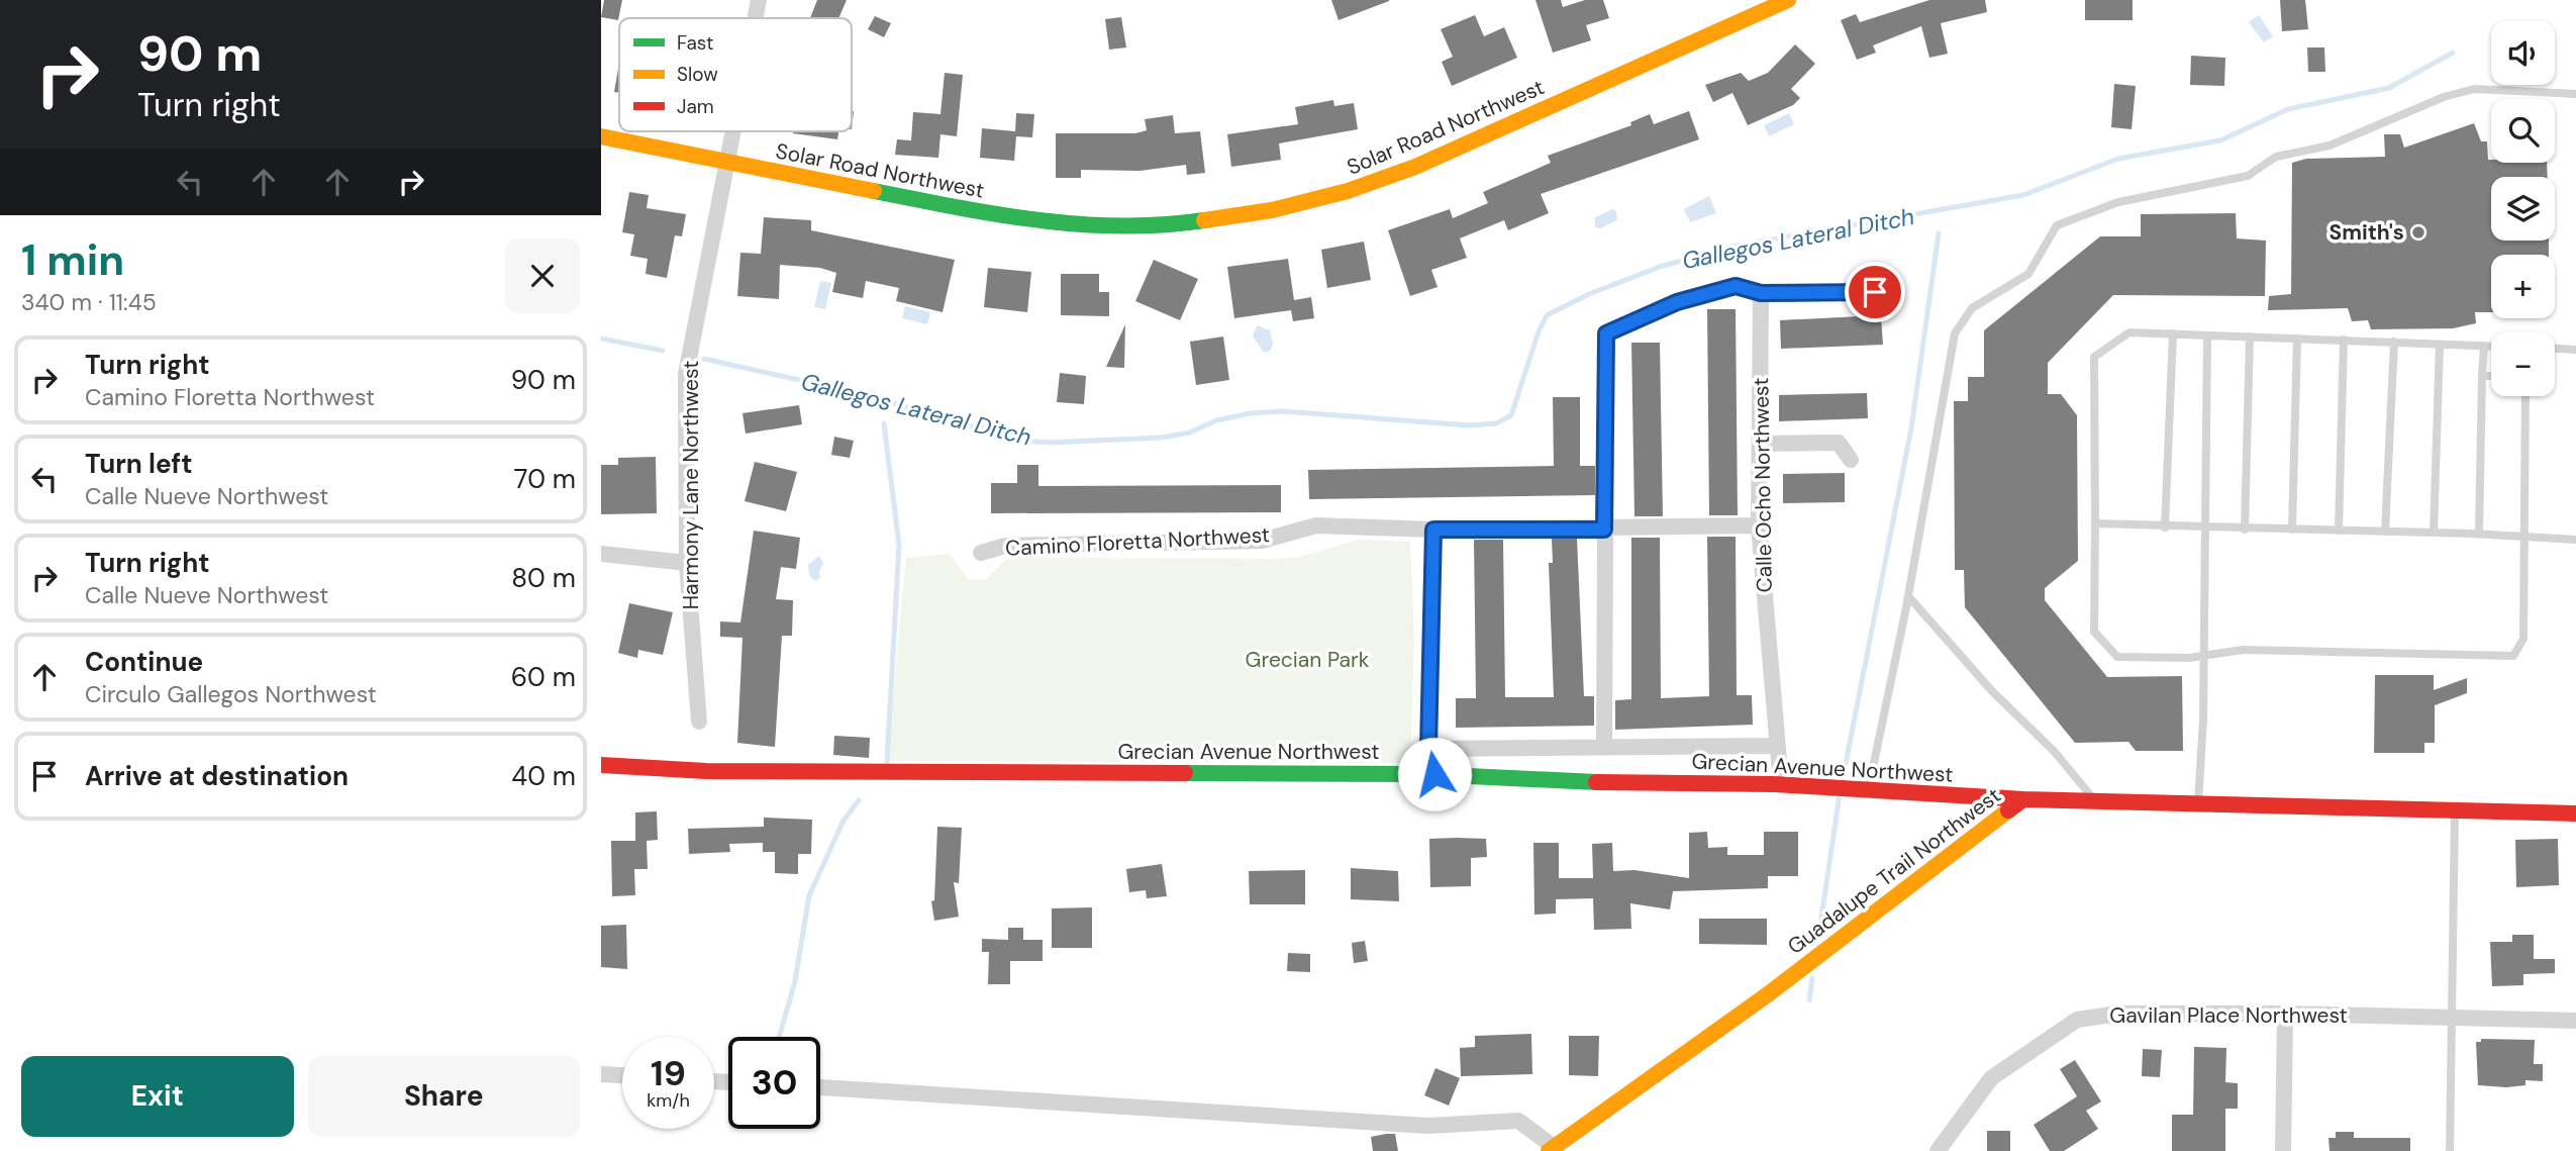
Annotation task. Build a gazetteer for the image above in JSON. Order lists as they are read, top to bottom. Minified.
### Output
{"streets":{"street":["Solar Road Northwest","Harmony Lane Northwest","Calle Ocho Northwest","Camino Floretta Northwest","Grecian Avenue Northwest","Guadalupe Trail Northwest","Gavilan Place Northwest"]},"crossings":[["Solar Road Northwest","Harmony Lane Northwest"],["Calle Ocho Northwest","Camino Floretta Northwest"],["Calle Ocho Northwest","Grecian Avenue Northwest"],["Grecian Avenue Northwest","Guadalupe Trail Northwest"]],"water":["Gallegos Lateral Ditch"],"parks":["Grecian Park"],"places":["Smith's"],"legend":["Fast","Slow","Jam"],"page":{"turn":["90 m","Turn right"],"map_buttons":["+","−"],"heading":["1 min","340 m · 11:45"],"list":[{"name":"Turn right","note":"Camino Floretta Northwest","value":"90 m"},{"name":"Turn left","note":"Calle Nueve Northwest","value":"70 m"},{"name":"Turn right","note":"Calle Nueve Northwest","value":"80 m"},{"name":"Continue","note":"Circulo Gallegos Northwest","value":"60 m"},{"name":"Arrive at destination","value":"40 m"}],"speed":"19 km/h","limit":"30","buttons":["Exit","Share"]}}
